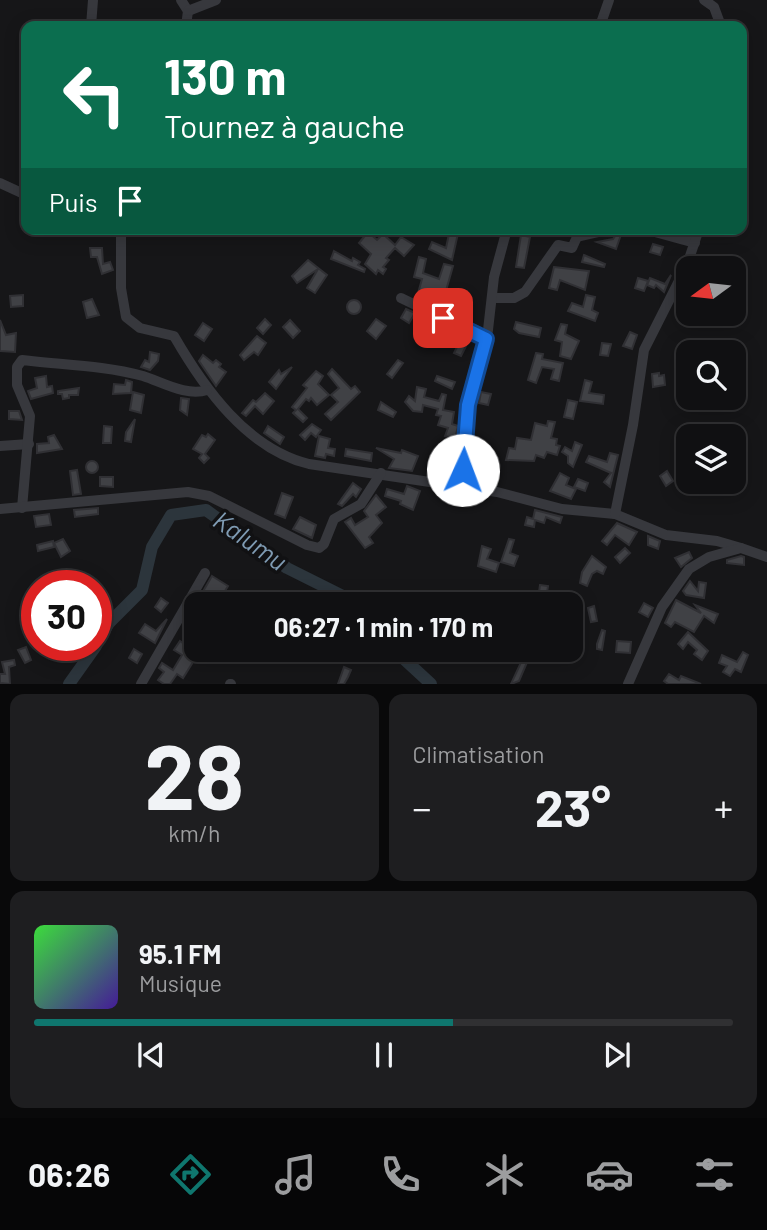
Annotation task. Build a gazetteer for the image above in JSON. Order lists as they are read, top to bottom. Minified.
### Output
{"water":["Kalumu"],"north":"left","page":{"turn":["130 m","Tournez à gauche"],"then":"Puis","limit":"30","trip":"06:27 · 1 min · 170 m","tile":[["28","km/h"],"Climatisation"],"heat":["−","23°","+"],"song":["95.1 FM","Musique"],"tabs":"06:26"}}
